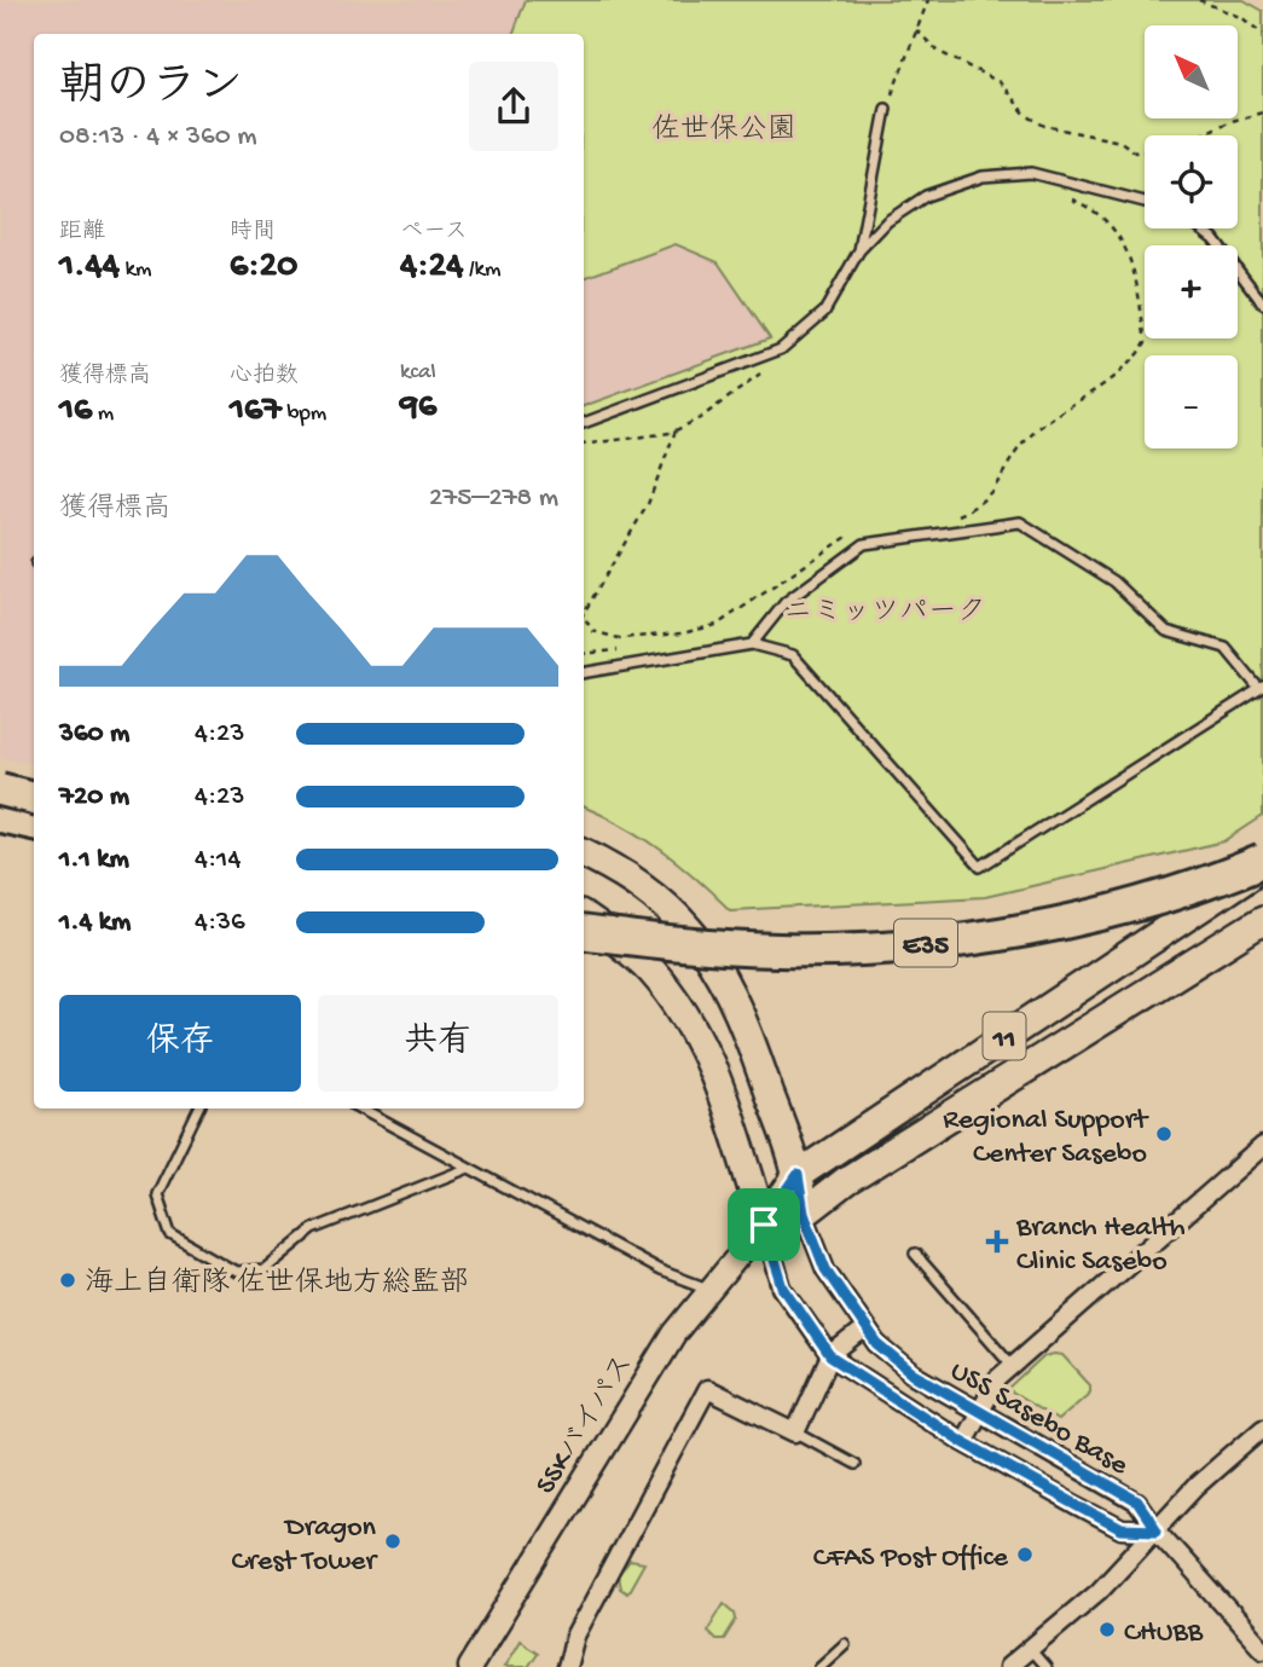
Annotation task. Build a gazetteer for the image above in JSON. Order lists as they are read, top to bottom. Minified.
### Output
{"streets":{"highway":["E35"],"main road":["11"],"street":["USS Sasebo Base","SSKバイパス"]},"crossings":[["E35","11"],["11","USS Sasebo Base"],["11","SSKバイパス"],["USS Sasebo Base","SSKバイパス"]],"parks":["佐世保公園","ニミッツパーク"],"places":{"other":["Regional Support Center Sasebo","海上自衛隊 佐世保地方総監部","Dragon Crest Tower","CFAS Post Office","CHUBB"],"health":["Branch Health Clinic Sasebo"]},"north":"top left","page":{"map_buttons":["+","−"],"heading":["朝のラン","08:13 · 4 × 360 m"],"stats":[["距離","1.44 km"],["時間","6:20"],["ペース","4:24 /km"],["獲得標高","16 m"],["心拍数","167 bpm"],["kcal","96"]],"chart":["獲得標高","275–278 m"],"list":[{"name":"360 m","note":"4:23"},{"name":"720 m","note":"4:23"},{"name":"1.1 km","note":"4:14"},{"name":"1.4 km","note":"4:36"}],"buttons":["保存","共有"]}}
